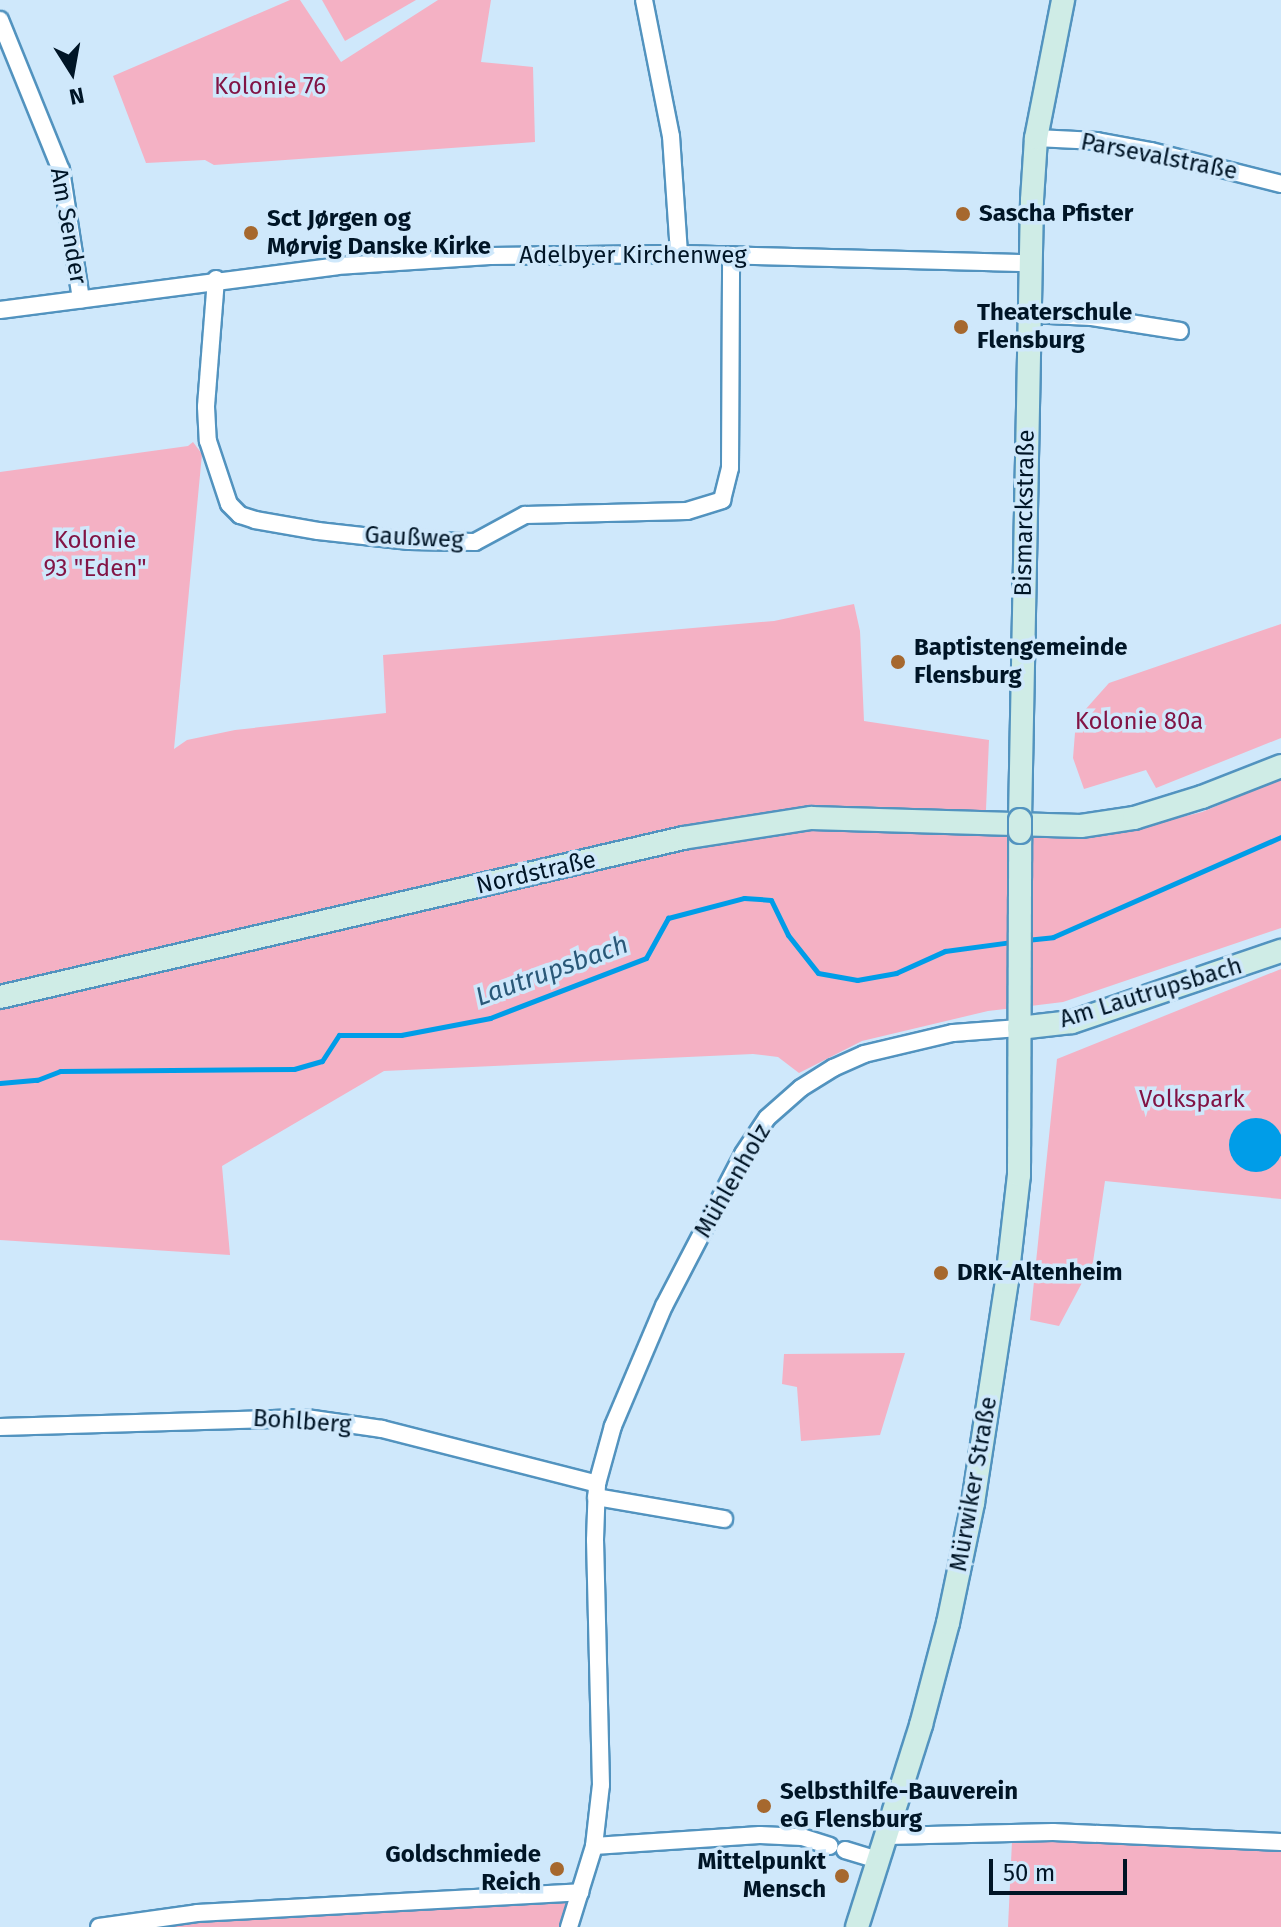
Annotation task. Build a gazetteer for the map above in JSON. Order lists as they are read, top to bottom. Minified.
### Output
{"streets":{"main road":["Bismarckstraße","Nordstraße","Am Lautrupsbach","Mürwiker Straße"],"street":["Parsevalstraße","Am Sender","Adelbyer Kirchenweg","Gaußweg","Mühlenholz","Bohlberg"]},"crossings":[["Parsevalstraße","Bismarckstraße"],["Am Sender","Adelbyer Kirchenweg"],["Adelbyer Kirchenweg","Bismarckstraße"],["Adelbyer Kirchenweg","Gaußweg"],["Bismarckstraße","Am Lautrupsbach"],["Bismarckstraße","Mühlenholz"],["Bismarckstraße","Mürwiker Straße"],["Am Lautrupsbach","Mühlenholz"],["Am Lautrupsbach","Mürwiker Straße"],["Mühlenholz","Bohlberg"],["Mühlenholz","Mürwiker Straße"]],"water":["Lautrupsbach"],"parks":["Kolonie 76","Kolonie 93 \"Eden\"","Kolonie 80a","Volkspark"],"places":["Sascha Pfister","Sct Jørgen og Mørvig Danske Kirke","Theaterschule Flensburg","Baptistengemeinde Flensburg","DRK-Altenheim","Selbsthilfe-Bauverein eG Flensburg","Goldschmiede Reich","Mittelpunkt Mensch"],"scale_bar":"50 m","north":"bottom"}
